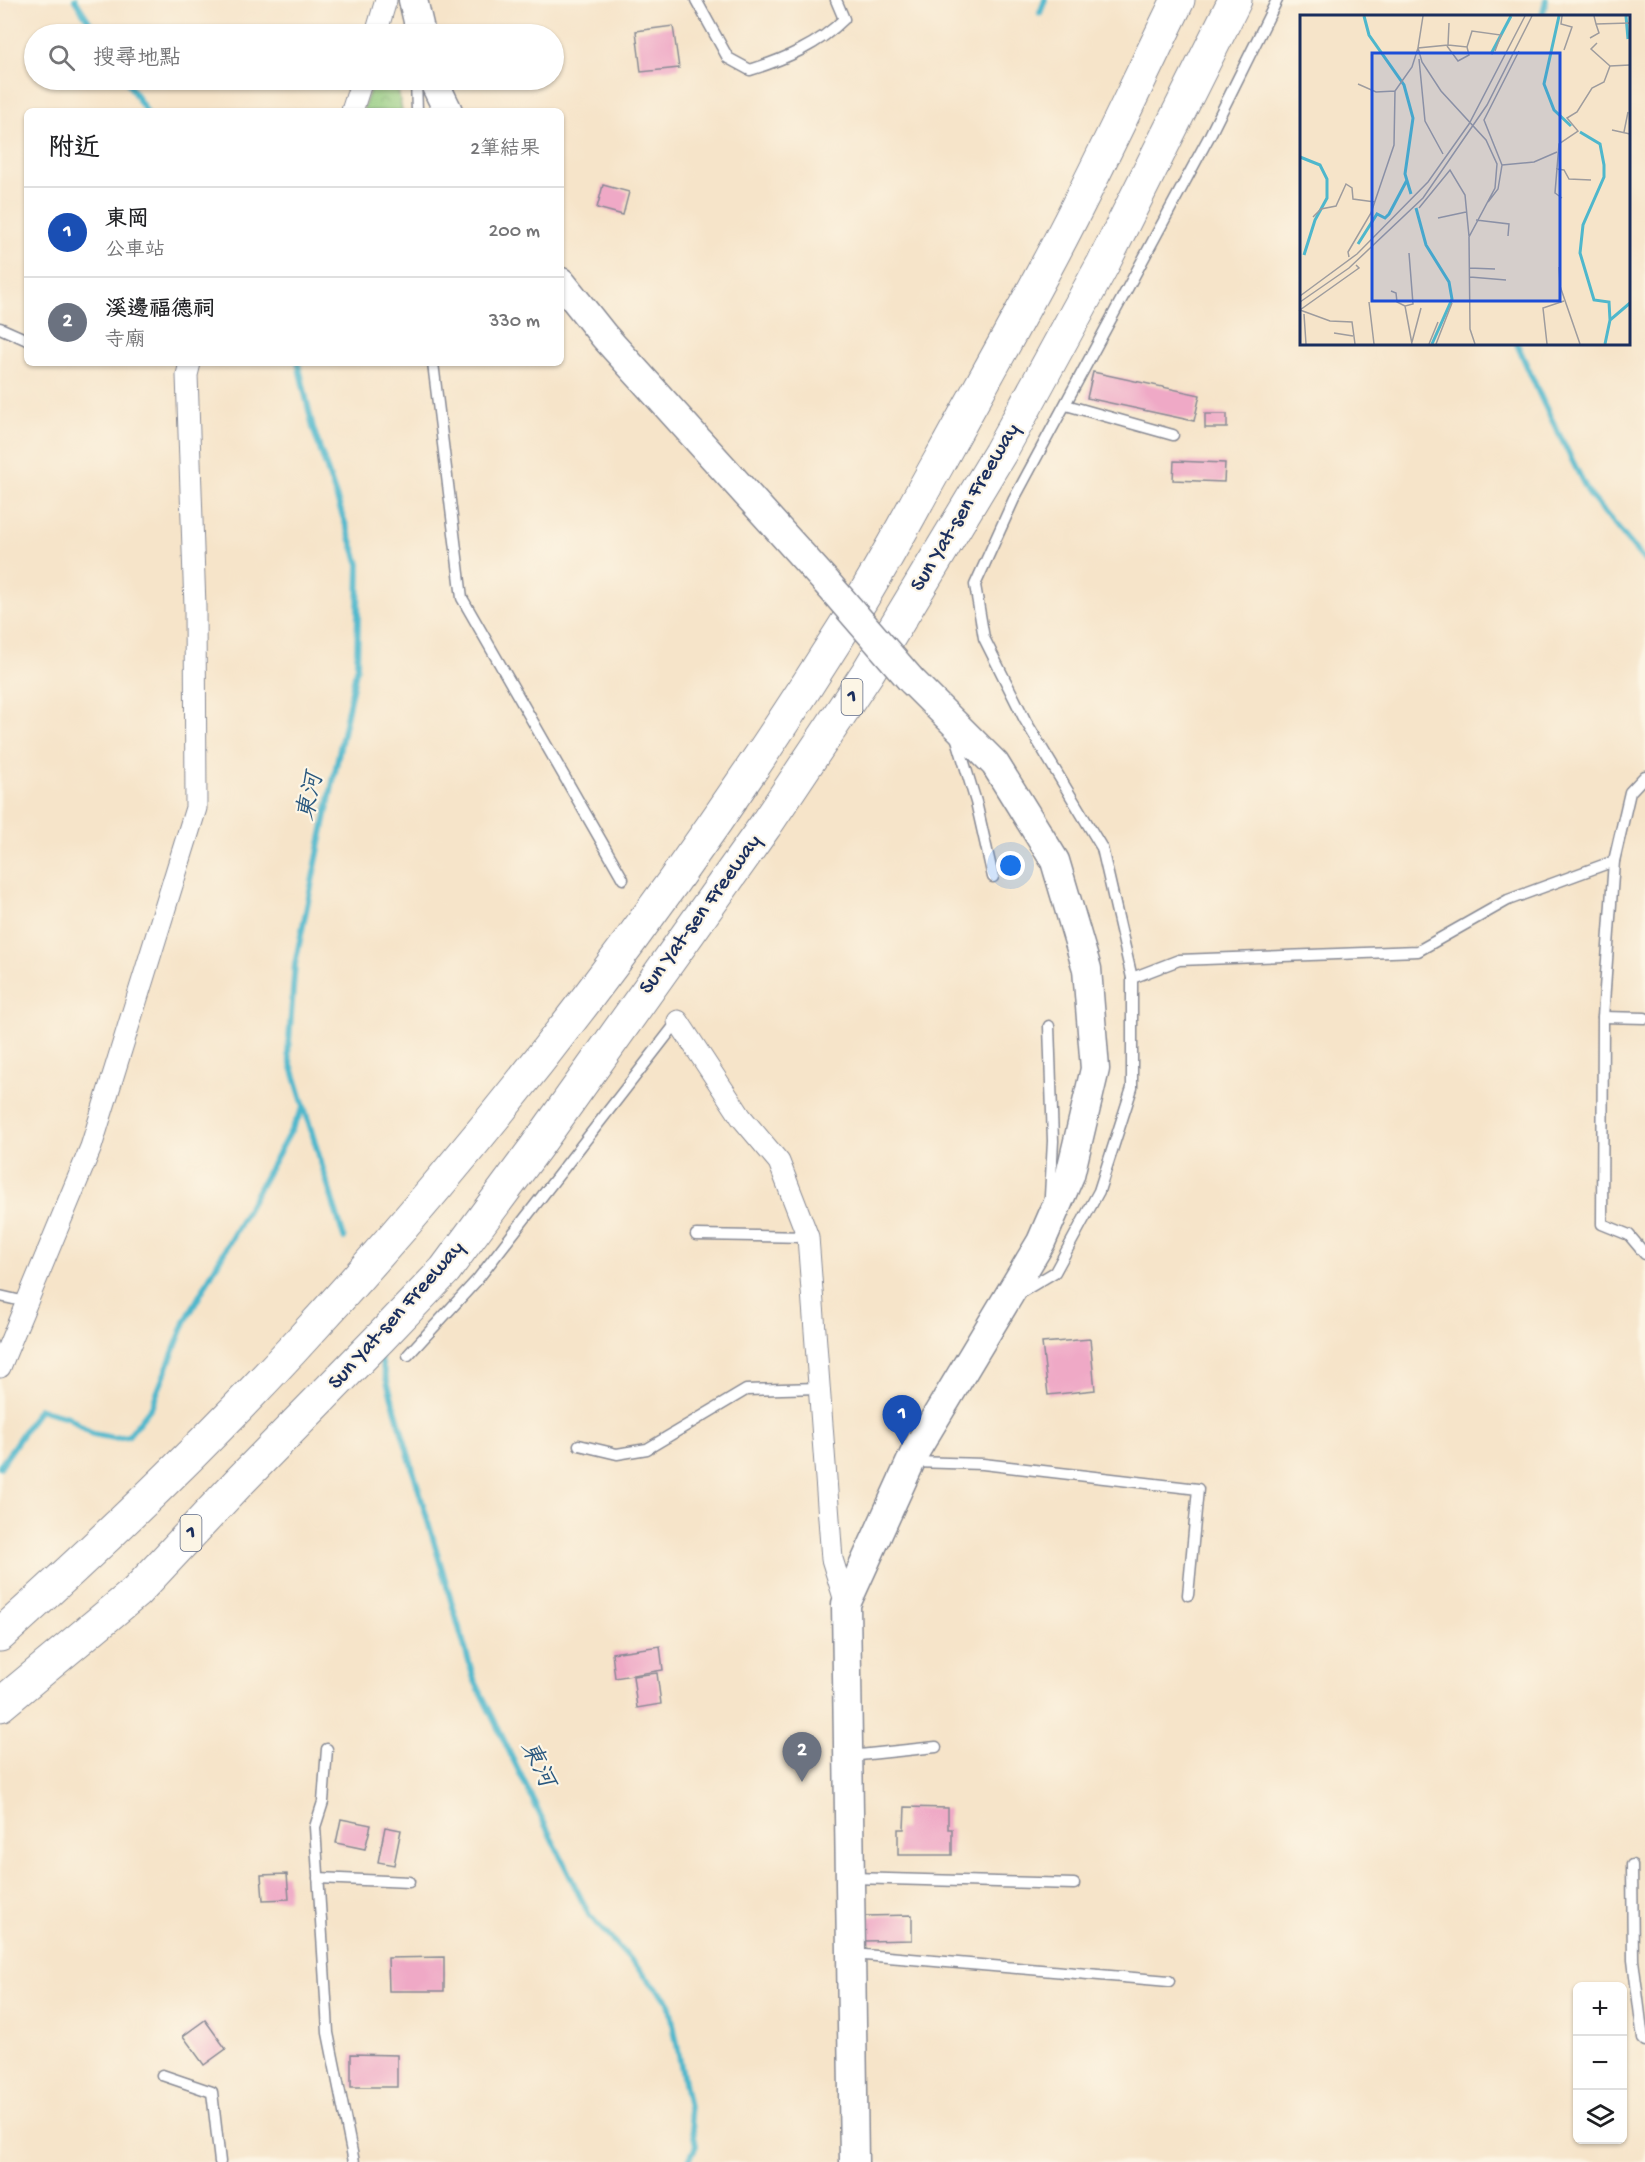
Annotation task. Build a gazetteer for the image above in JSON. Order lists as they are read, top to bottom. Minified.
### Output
{"streets":{"highway":["Sun Yat-sen Freeway","1"]},"water":["東河"],"page":{"search":"搜尋地點","heading":["附近","2筆結果"],"list":[{"mark":"1","name":"東岡","note":"公車站","value":"200 m"},{"mark":"2","name":"溪邊福德祠","note":"寺廟","value":"330 m"}],"pins":["1","2"],"map_buttons":["+","−"]}}
